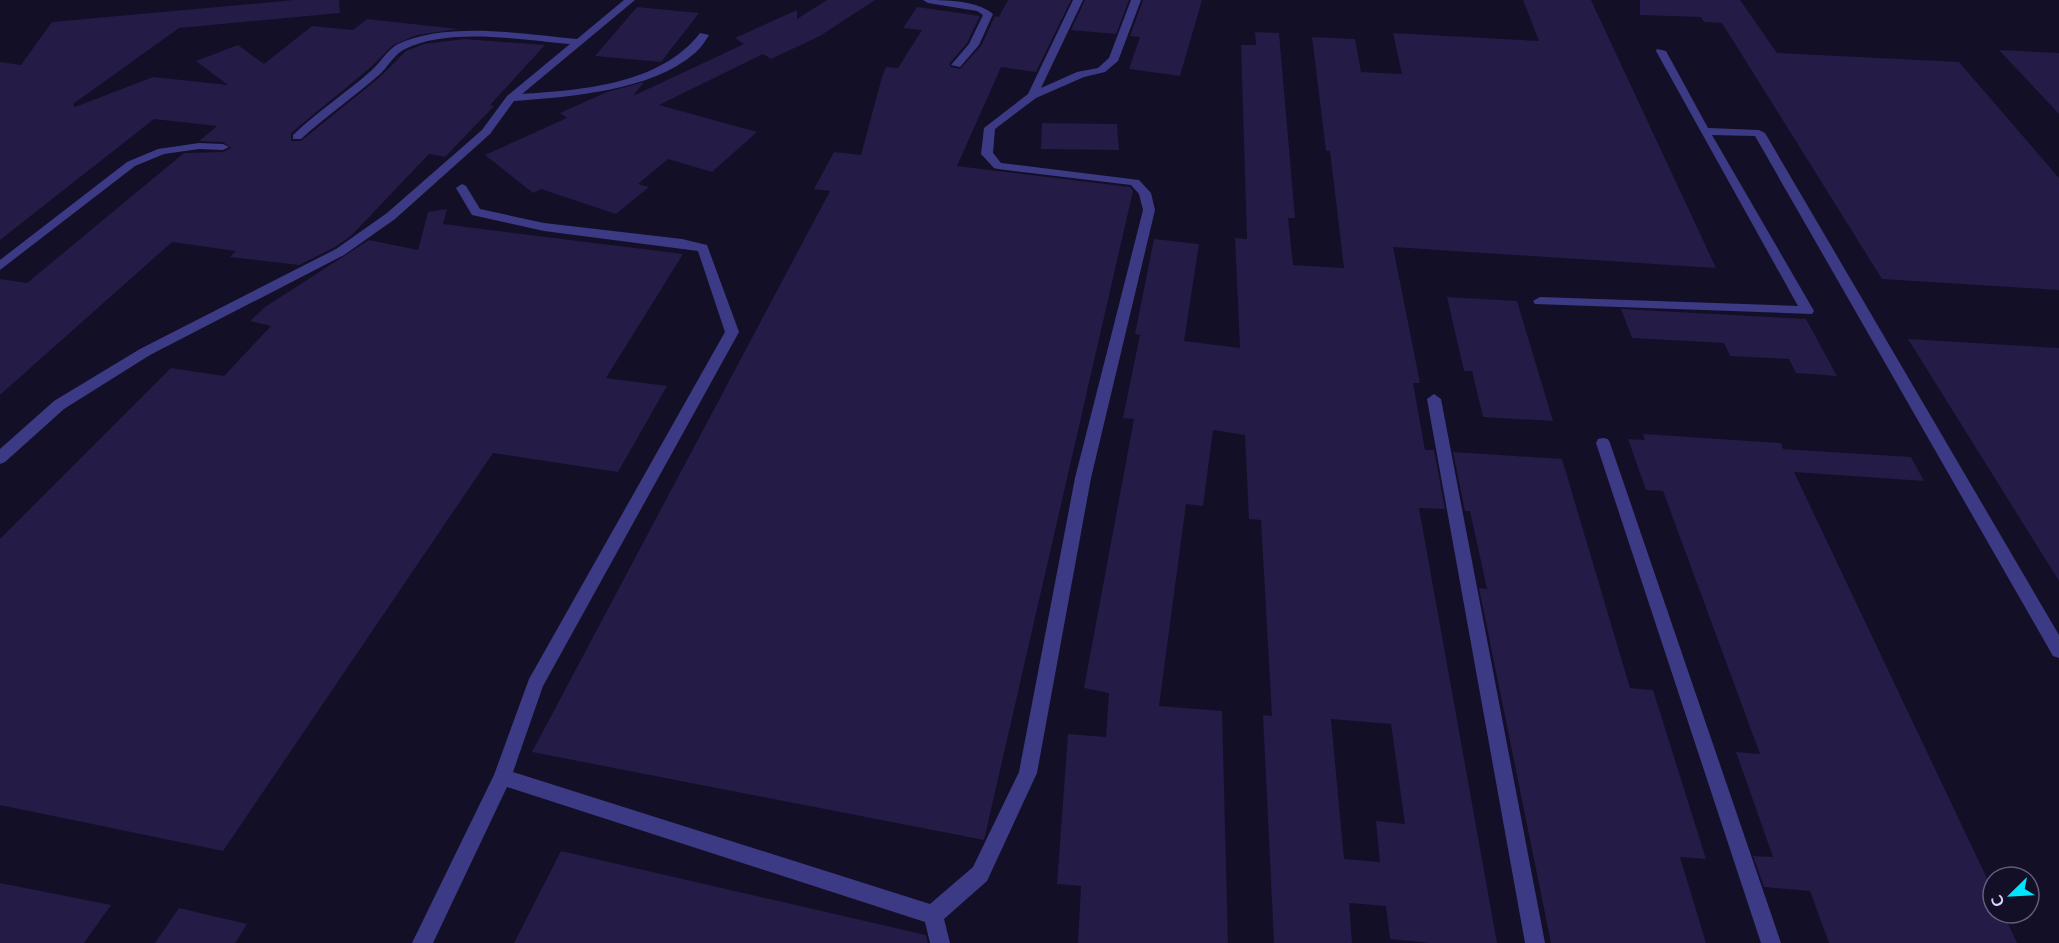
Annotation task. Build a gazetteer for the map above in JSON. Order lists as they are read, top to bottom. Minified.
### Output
{"north":"bottom left"}
